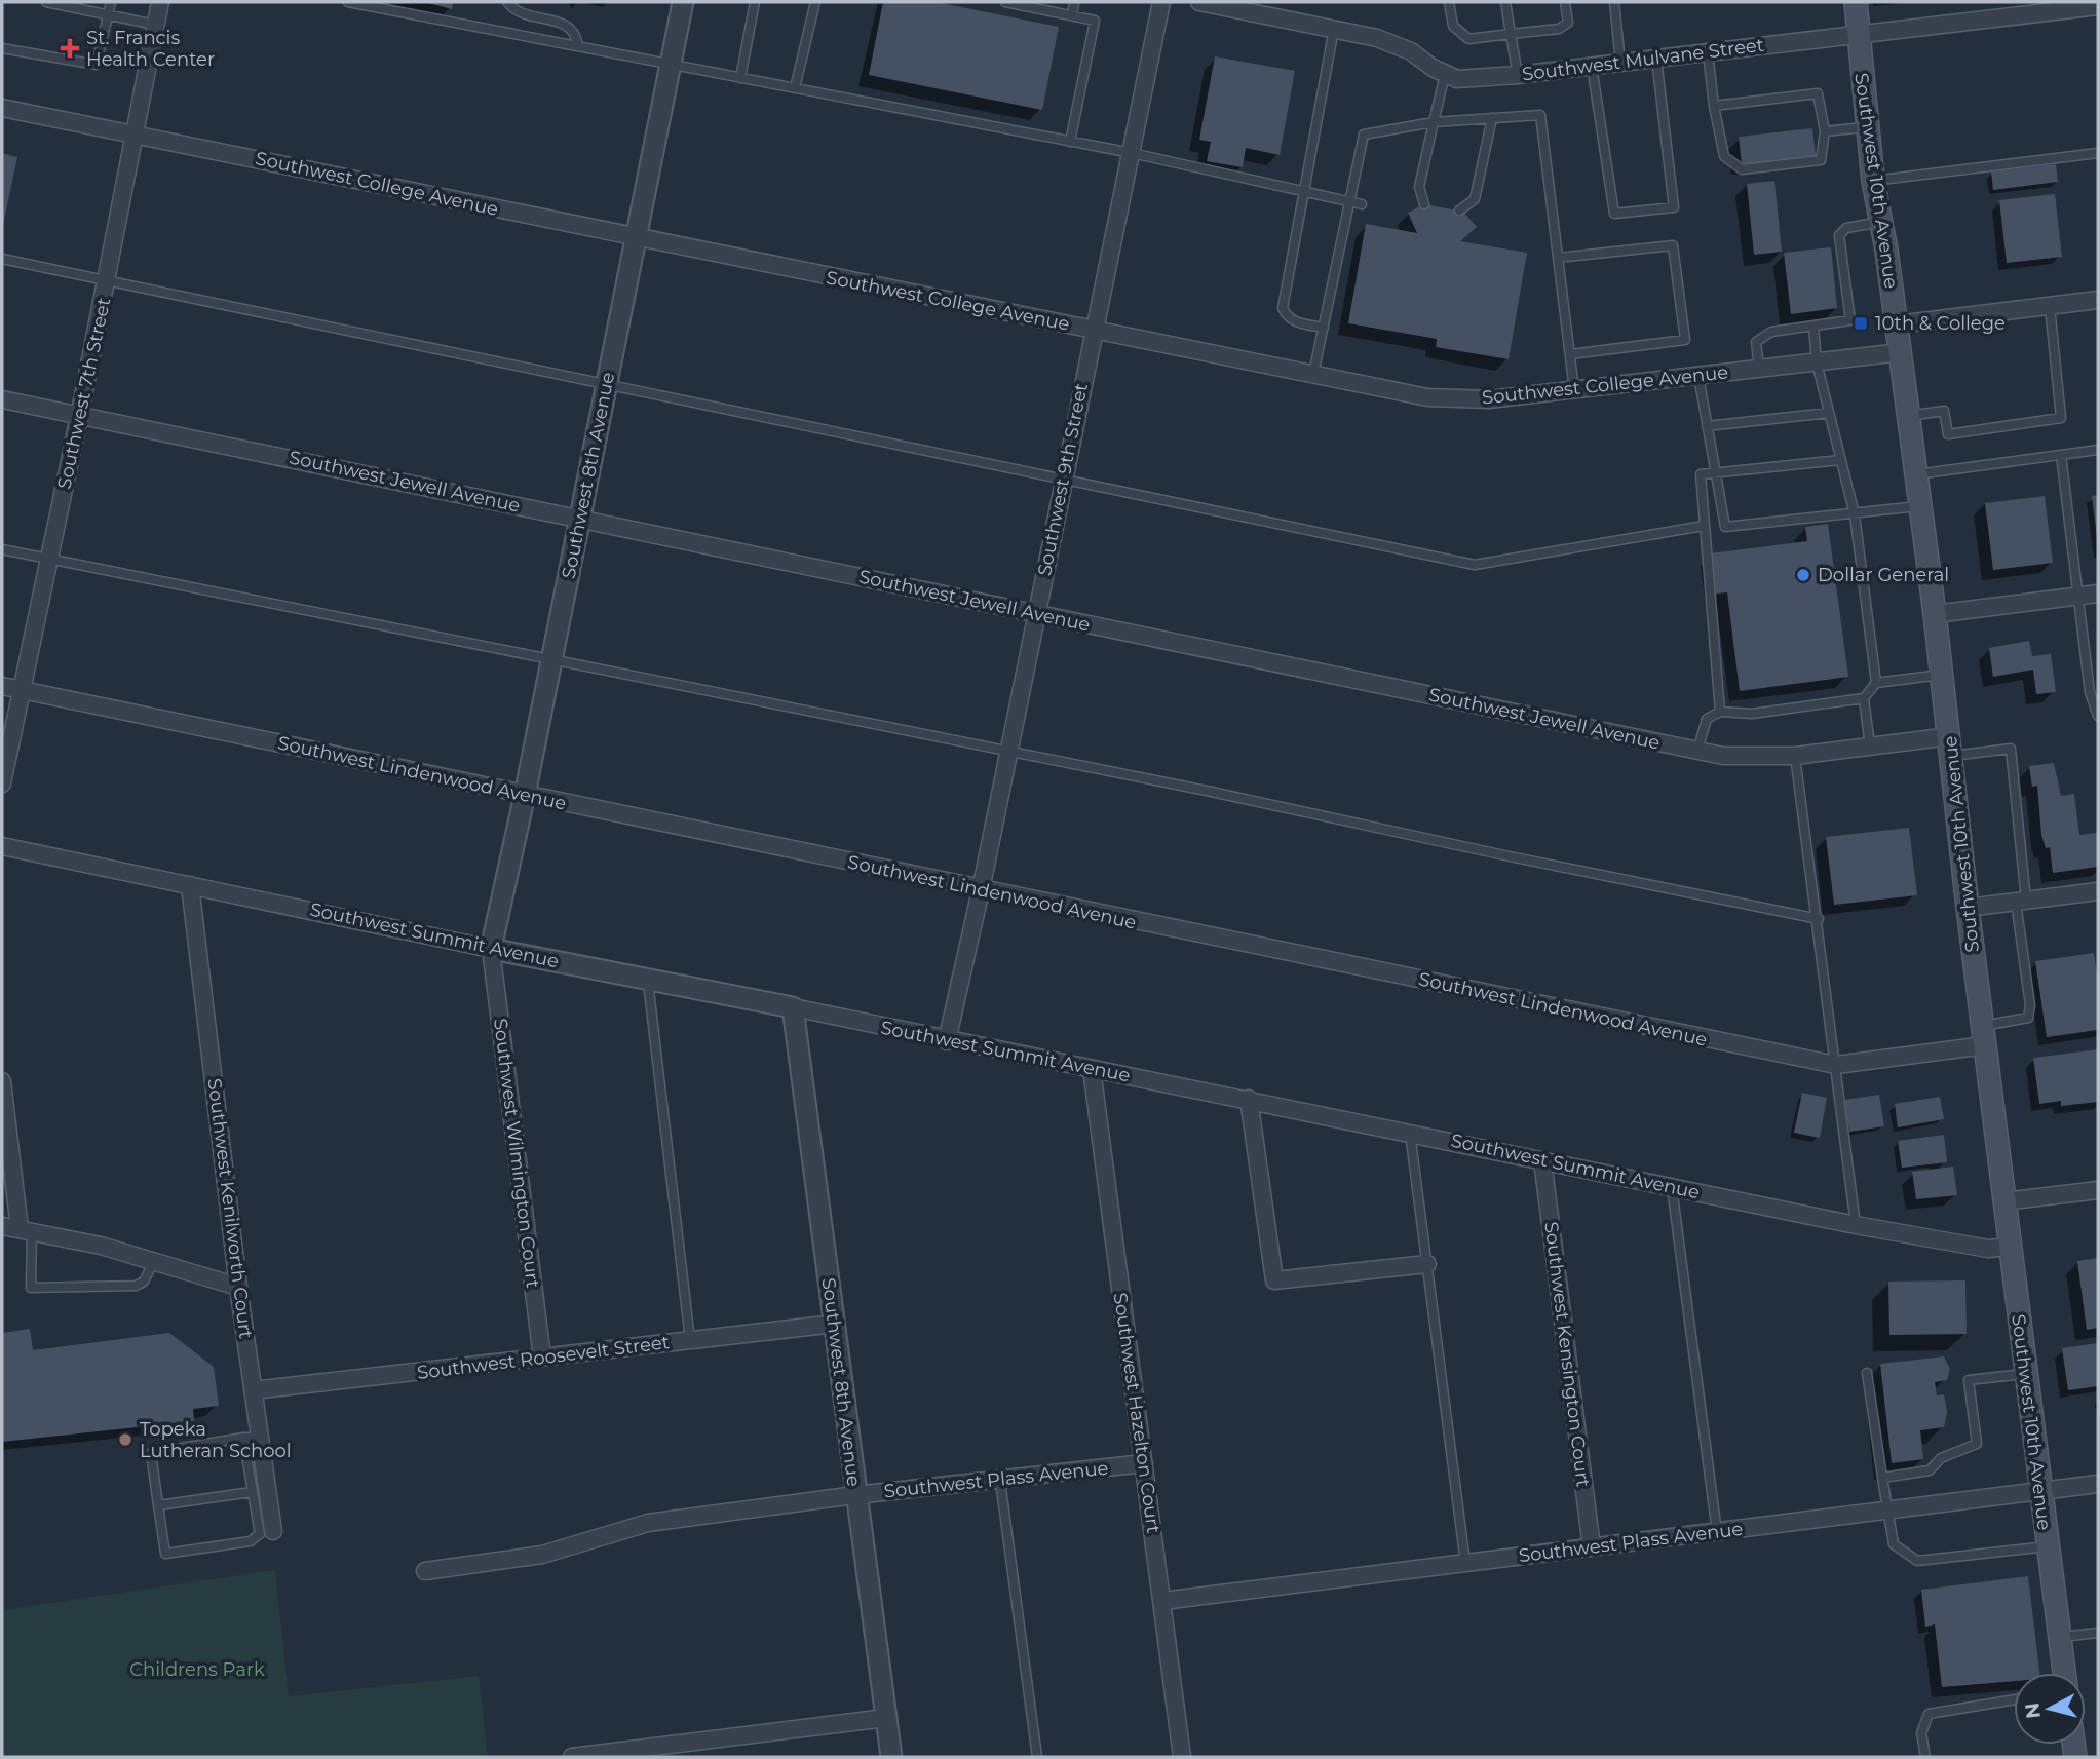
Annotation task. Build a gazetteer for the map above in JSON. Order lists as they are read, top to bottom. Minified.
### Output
{"streets":{"main road":["Southwest 10th Avenue"],"street":["Southwest Mulvane Street","Southwest College Avenue","Southwest 7th Street","Southwest 8th Avenue","Southwest 9th Street","Southwest Jewell Avenue","Southwest Lindenwood Avenue","Southwest Summit Avenue","Southwest Wilmington Court","Southwest Kenilworth Court","Southwest Kensington Court","Southwest Roosevelt Street","Southwest Hazelton Court","Southwest Plass Avenue"]},"crossings":[["Southwest Mulvane Street","Southwest 10th Avenue"],["Southwest 10th Avenue","Southwest College Avenue"],["Southwest 10th Avenue","Southwest Jewell Avenue"],["Southwest 10th Avenue","Southwest Lindenwood Avenue"],["Southwest 10th Avenue","Southwest Summit Avenue"],["Southwest 10th Avenue","Southwest Plass Avenue"],["Southwest College Avenue","Southwest 7th Street"],["Southwest College Avenue","Southwest 8th Avenue"],["Southwest College Avenue","Southwest 9th Street"],["Southwest 7th Street","Southwest Jewell Avenue"],["Southwest 7th Street","Southwest Lindenwood Avenue"],["Southwest 8th Avenue","Southwest Jewell Avenue"],["Southwest 8th Avenue","Southwest Lindenwood Avenue"],["Southwest 8th Avenue","Southwest Summit Avenue"],["Southwest 8th Avenue","Southwest Wilmington Court"],["Southwest 8th Avenue","Southwest Roosevelt Street"],["Southwest 8th Avenue","Southwest Plass Avenue"],["Southwest 9th Street","Southwest Jewell Avenue"],["Southwest 9th Street","Southwest Lindenwood Avenue"],["Southwest 9th Street","Southwest Summit Avenue"],["Southwest Summit Avenue","Southwest Wilmington Court"],["Southwest Summit Avenue","Southwest Kenilworth Court"],["Southwest Summit Avenue","Southwest Kensington Court"],["Southwest Summit Avenue","Southwest Hazelton Court"],["Southwest Wilmington Court","Southwest Roosevelt Street"],["Southwest Kenilworth Court","Southwest Roosevelt Street"],["Southwest Kensington Court","Southwest Plass Avenue"],["Southwest Hazelton Court","Southwest Plass Avenue"]],"parks":["Childrens Park"],"places":{"health":["St. Francis Health Center"],"transit":["10th & College"],"other":["Dollar General","Topeka Lutheran School"]},"north":"left"}
